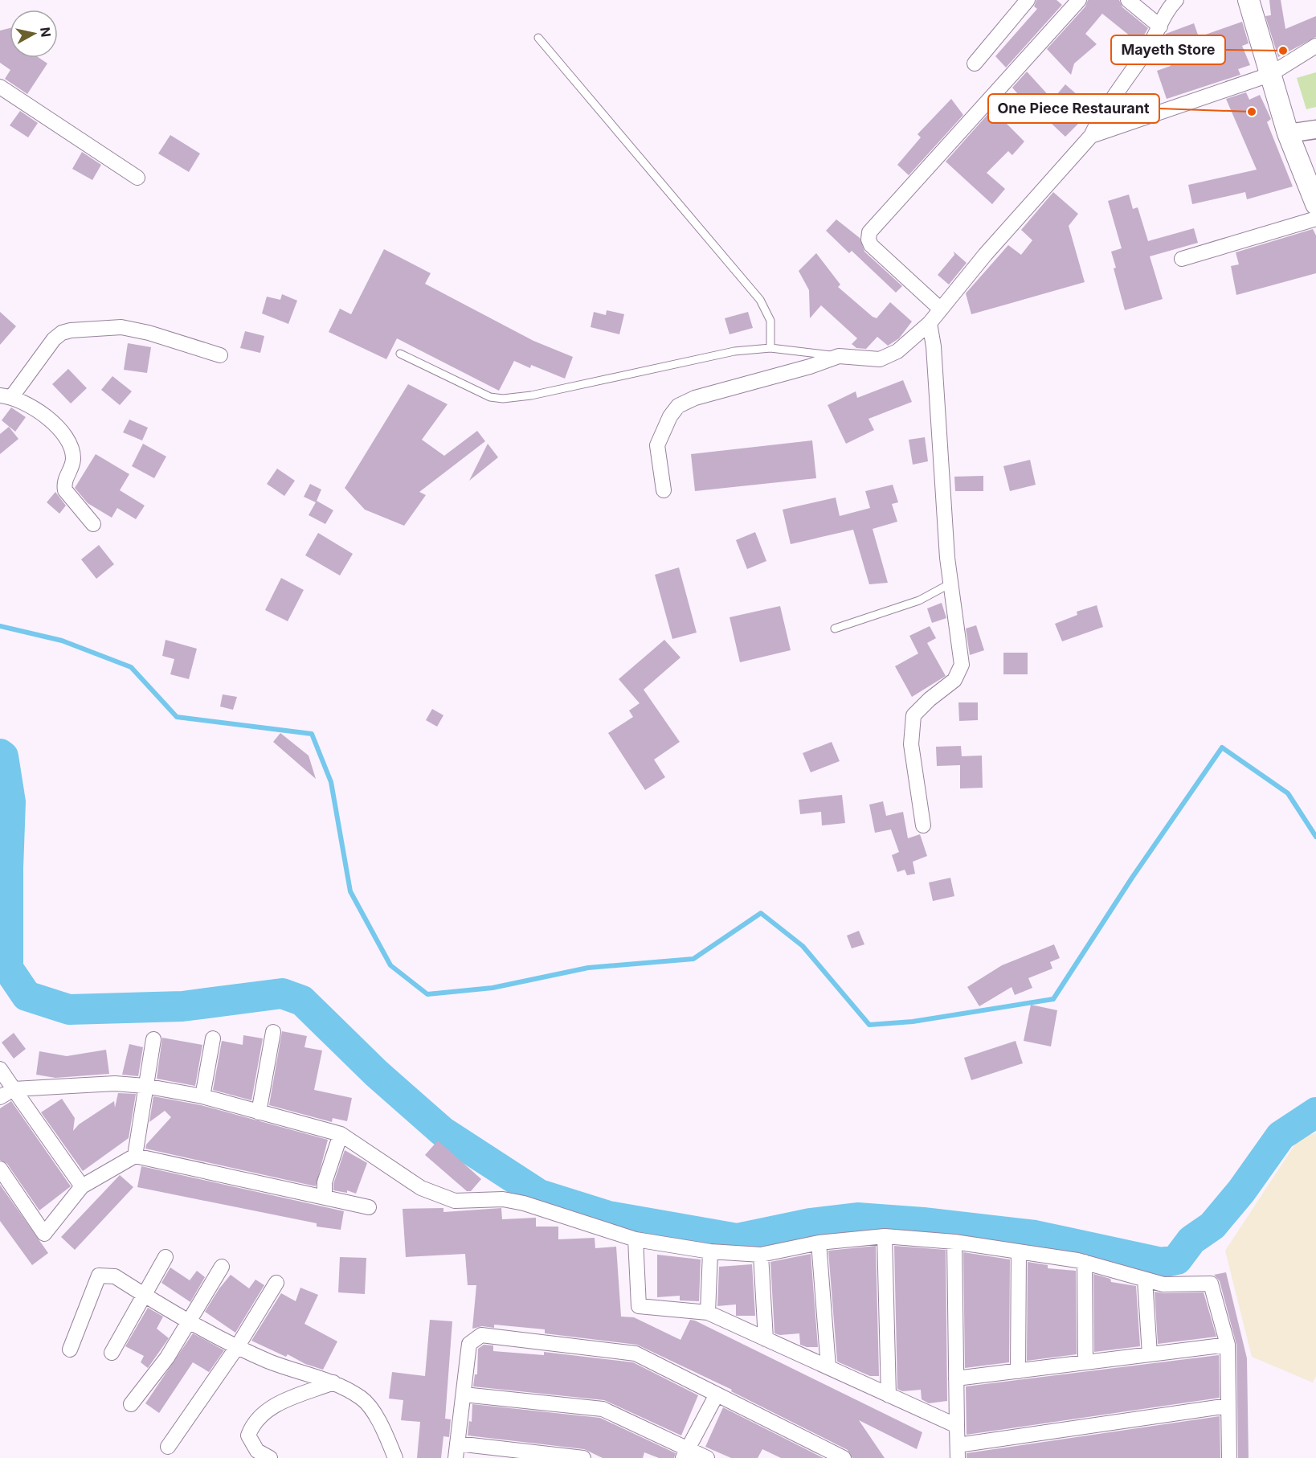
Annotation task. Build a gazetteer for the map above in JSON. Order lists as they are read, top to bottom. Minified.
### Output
{"places":["Mayeth Store","One Piece Restaurant"],"north":"right"}
